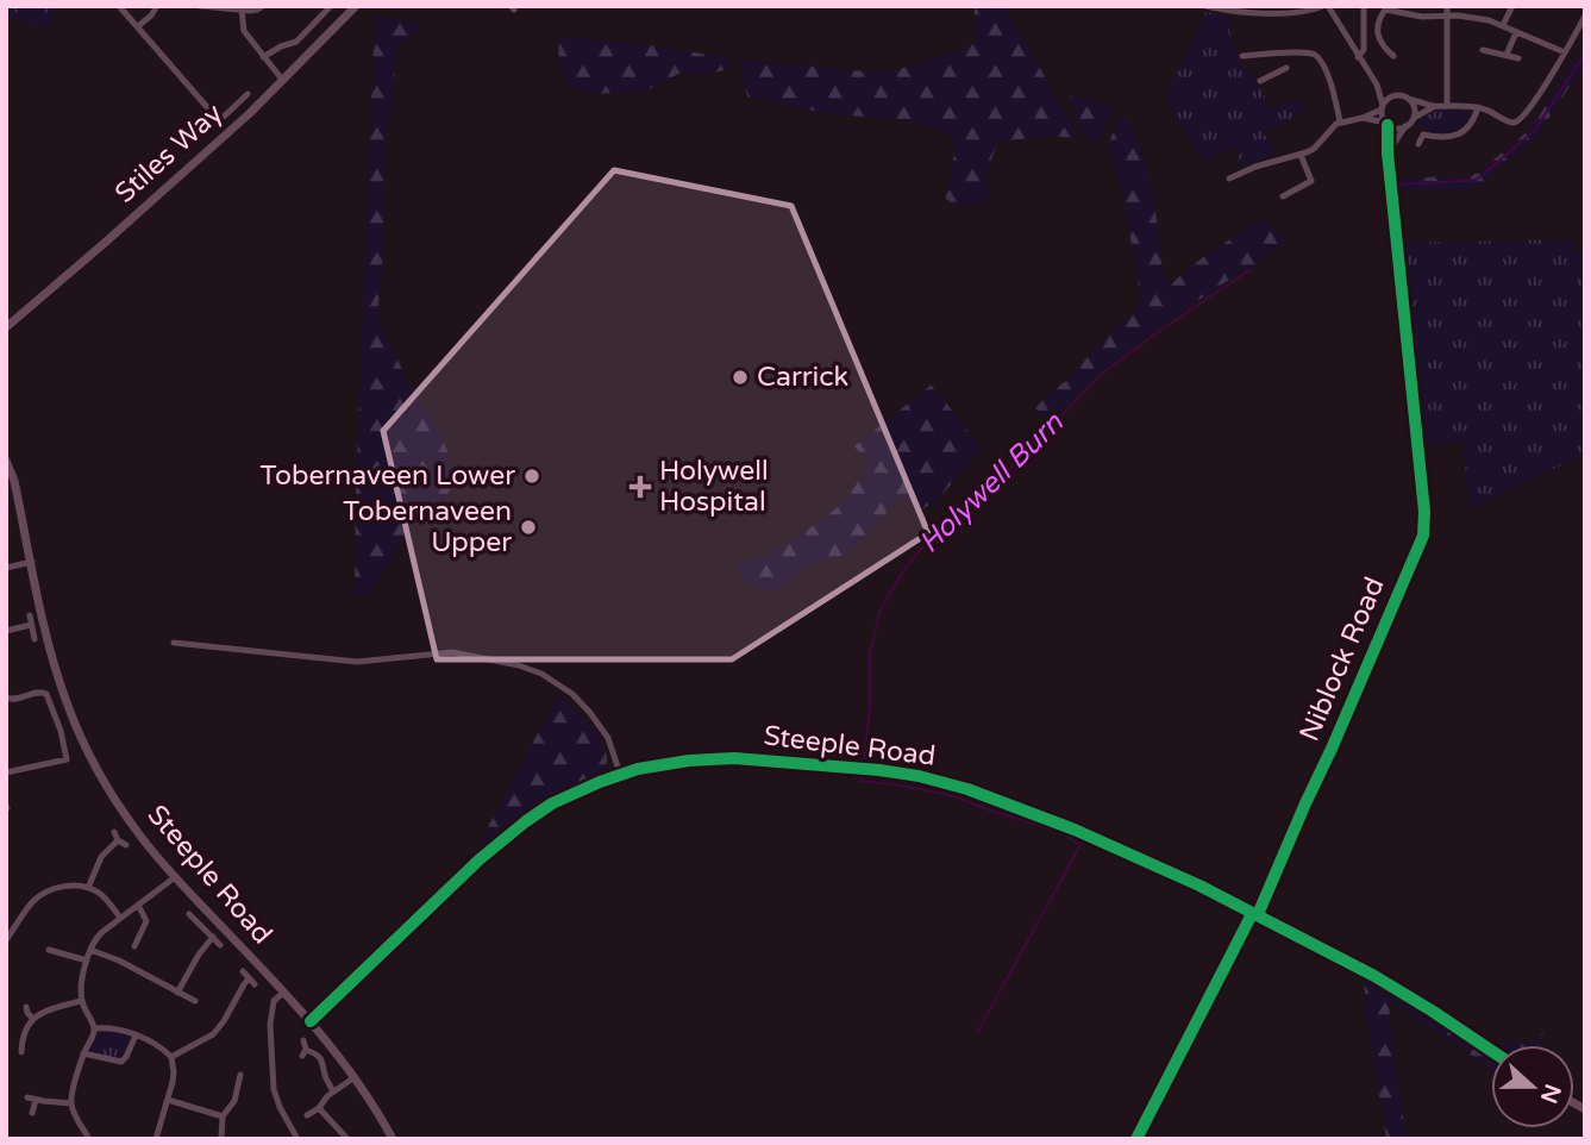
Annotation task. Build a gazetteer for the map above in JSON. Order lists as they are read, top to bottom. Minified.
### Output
{"streets":{"street":["Stiles Way","Niblock Road","Steeple Road"]},"crossings":[["Niblock Road","Steeple Road"]],"water":["Holywell Burn"],"places":{"other":["Carrick","Tobernaveen Lower","Tobernaveen Upper"],"health":["Holywell Hospital"]},"north":"right"}
